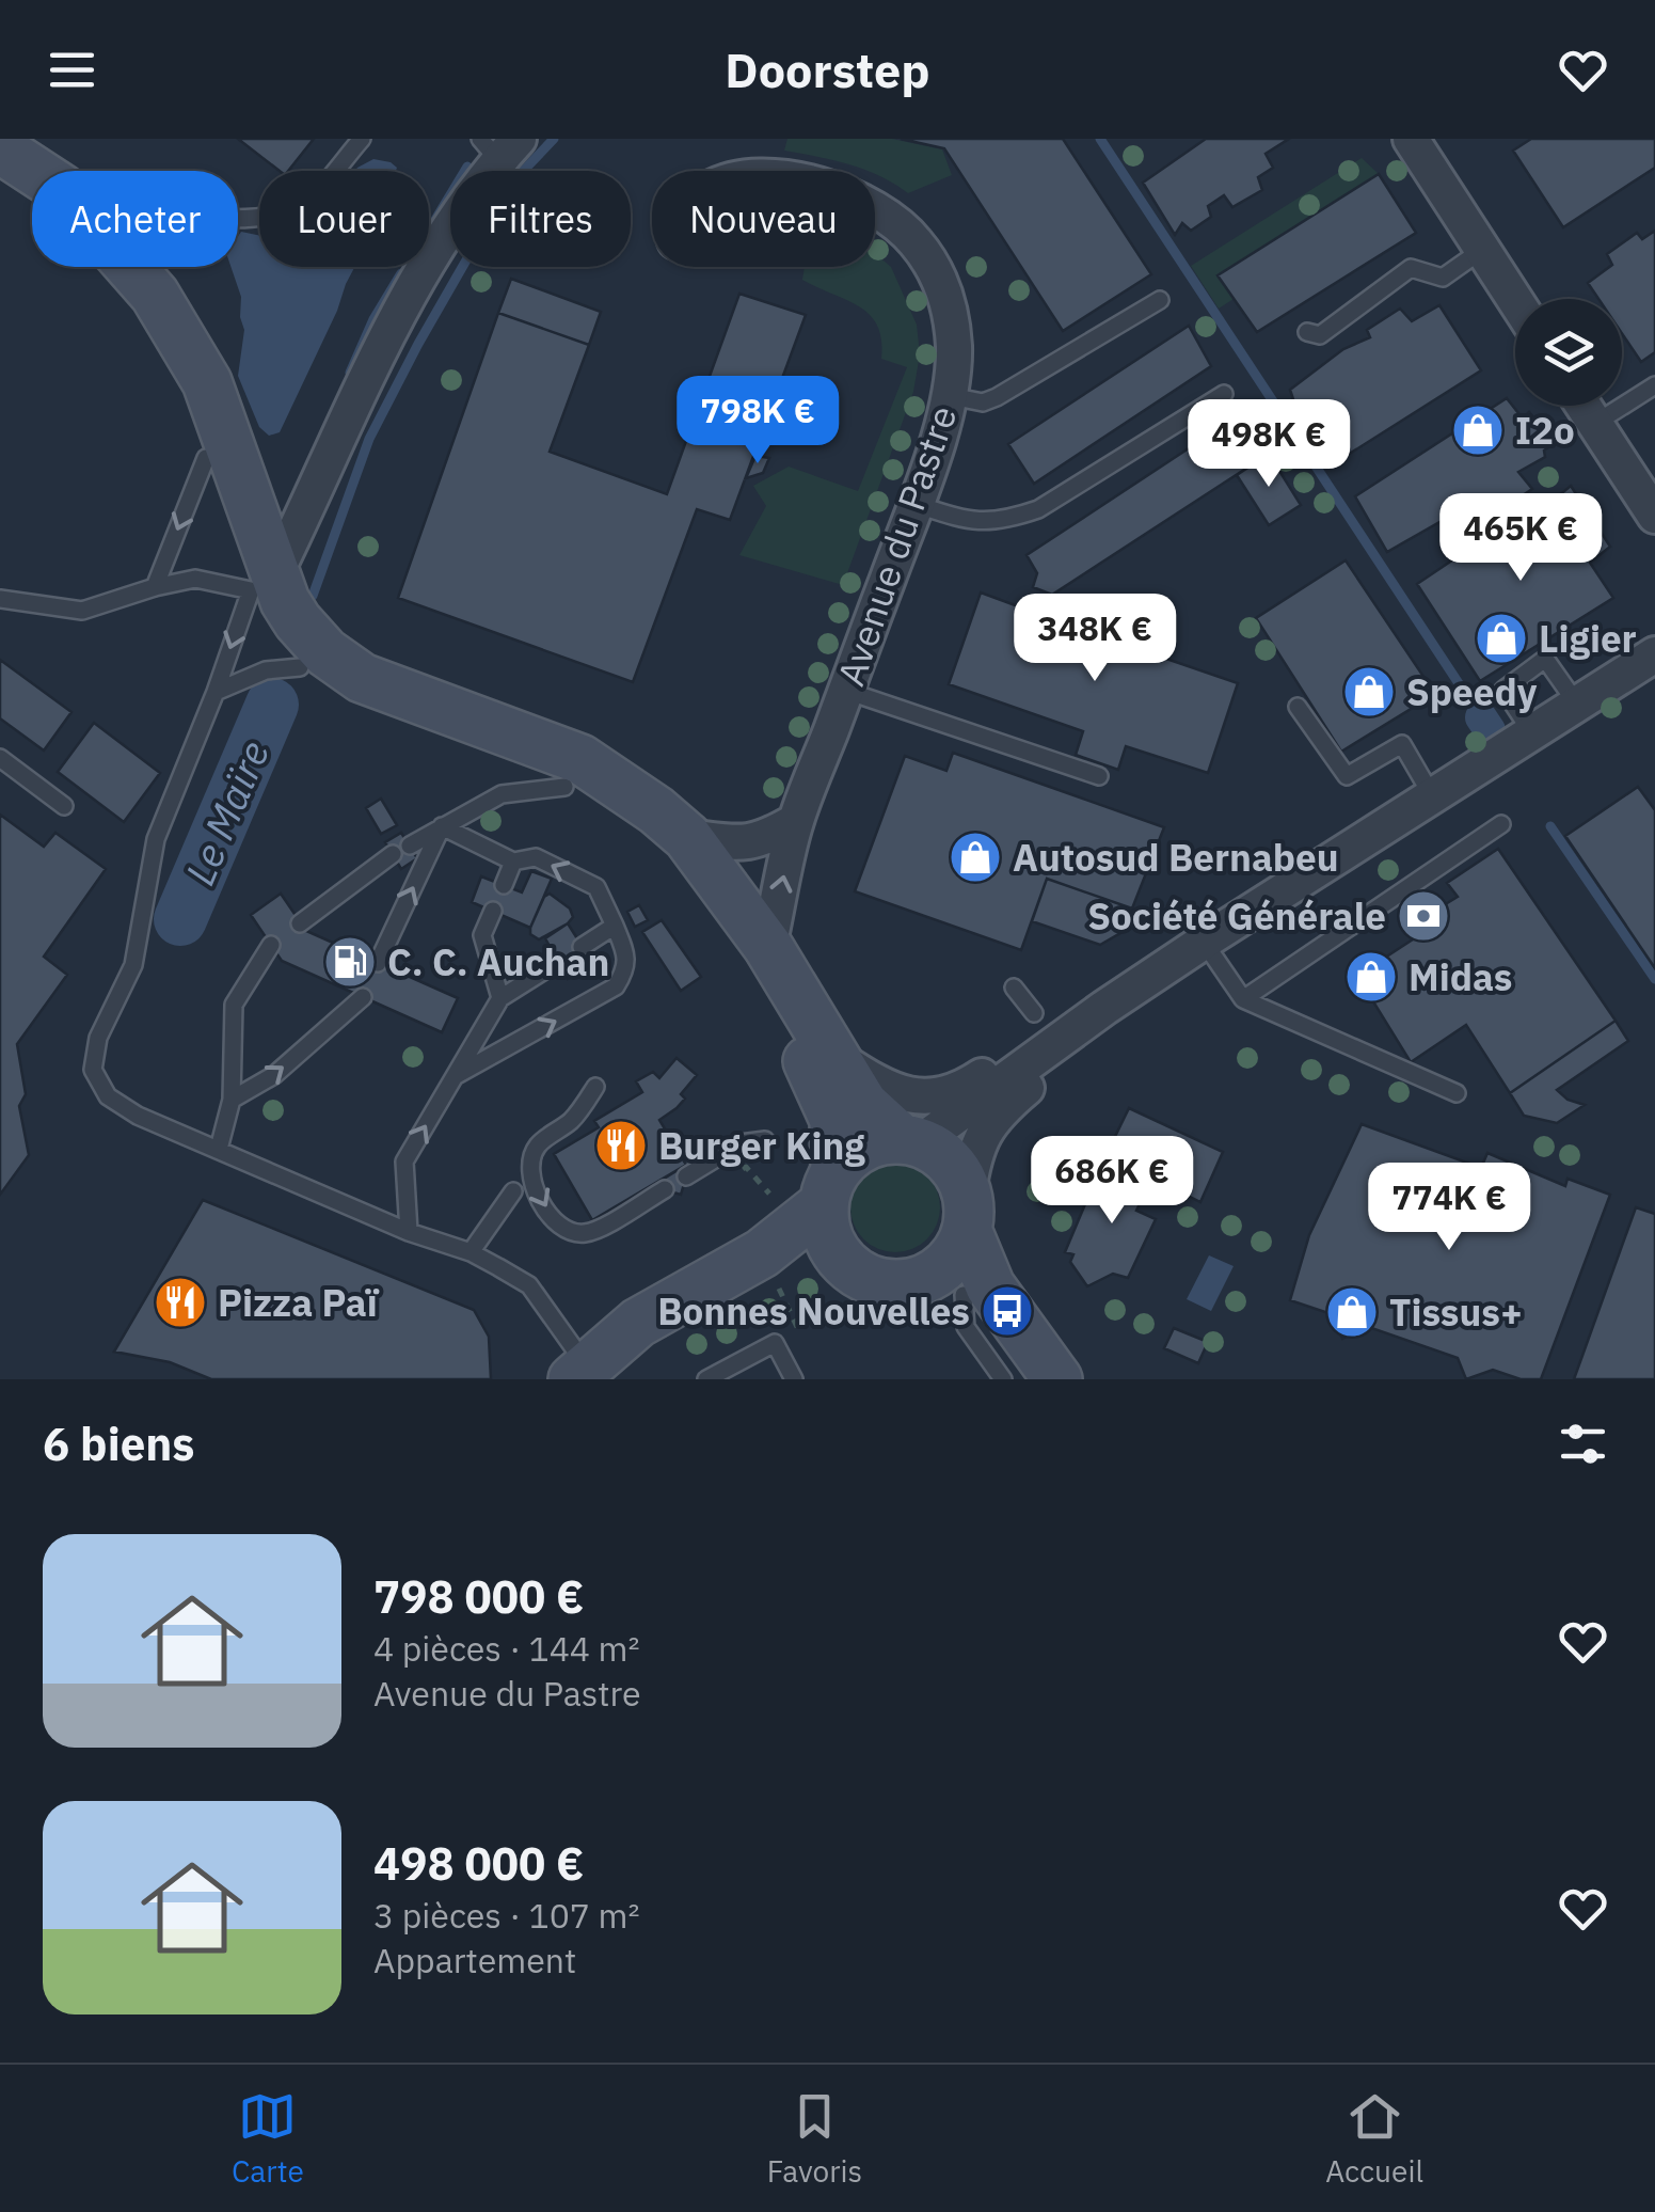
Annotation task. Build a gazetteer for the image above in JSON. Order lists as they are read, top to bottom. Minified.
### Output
{"streets":{"street":["Avenue du Pastre"]},"water":["Le Maïre"],"places":{"shop":["I2o","Ligier","Speedy","Autosud Bernabeu","Midas","Tissus+"],"bank":["Société Générale"],"fuel station":["C. C. Auchan"],"restaurant":["Burger King","Pizza Paï"],"bus stop":["Bonnes Nouvelles"]},"page":{"header":"Doorstep","chip":["Acheter","Louer","Filtres","Nouveau"],"price":["798K €","498K €","465K €","348K €","686K €","774K €"],"heading":"6 biens","list":[{"name":"798 000 €","note":"4 pièces · 144 m² · Avenue du Pastre"},{"name":"498 000 €","note":"3 pièces · 107 m² · Appartement"}],"tabs":["Carte","Favoris","Accueil"]}}
